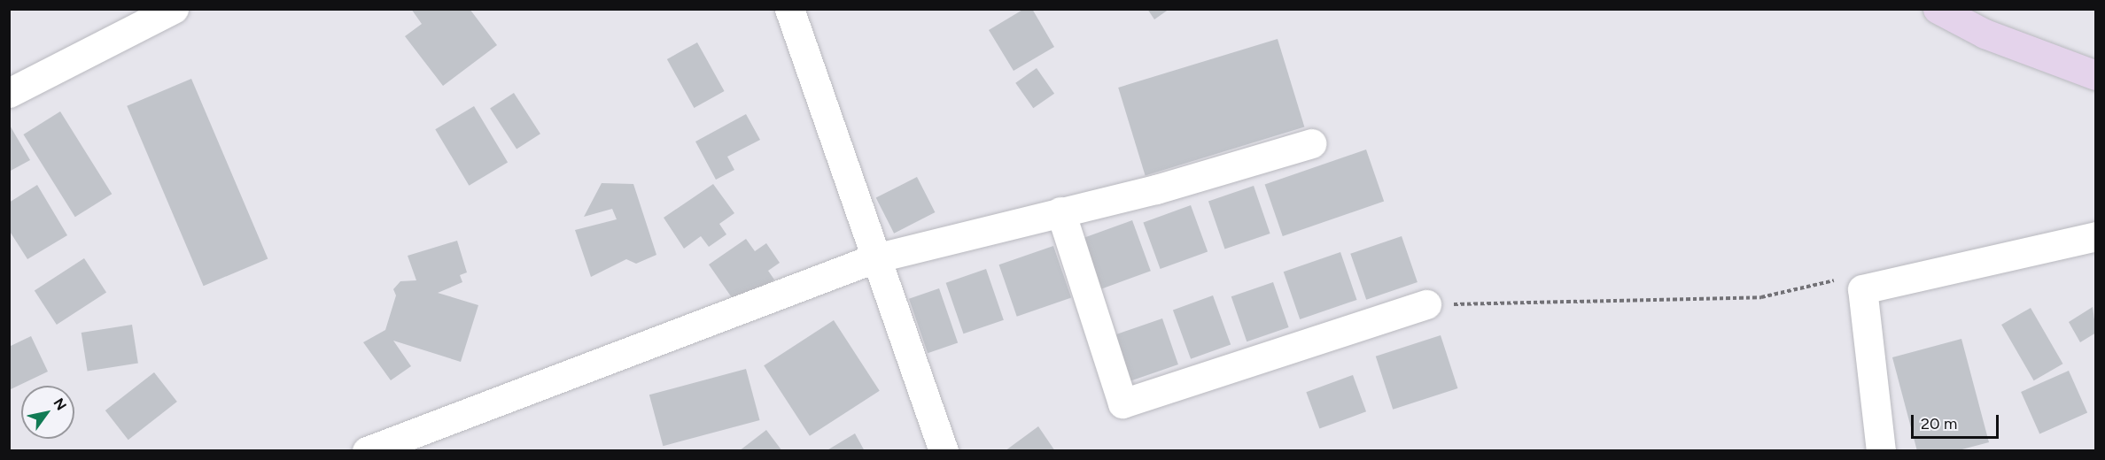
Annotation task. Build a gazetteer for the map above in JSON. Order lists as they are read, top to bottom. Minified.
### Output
{"scale_bar":"20 m","north":"top right"}
